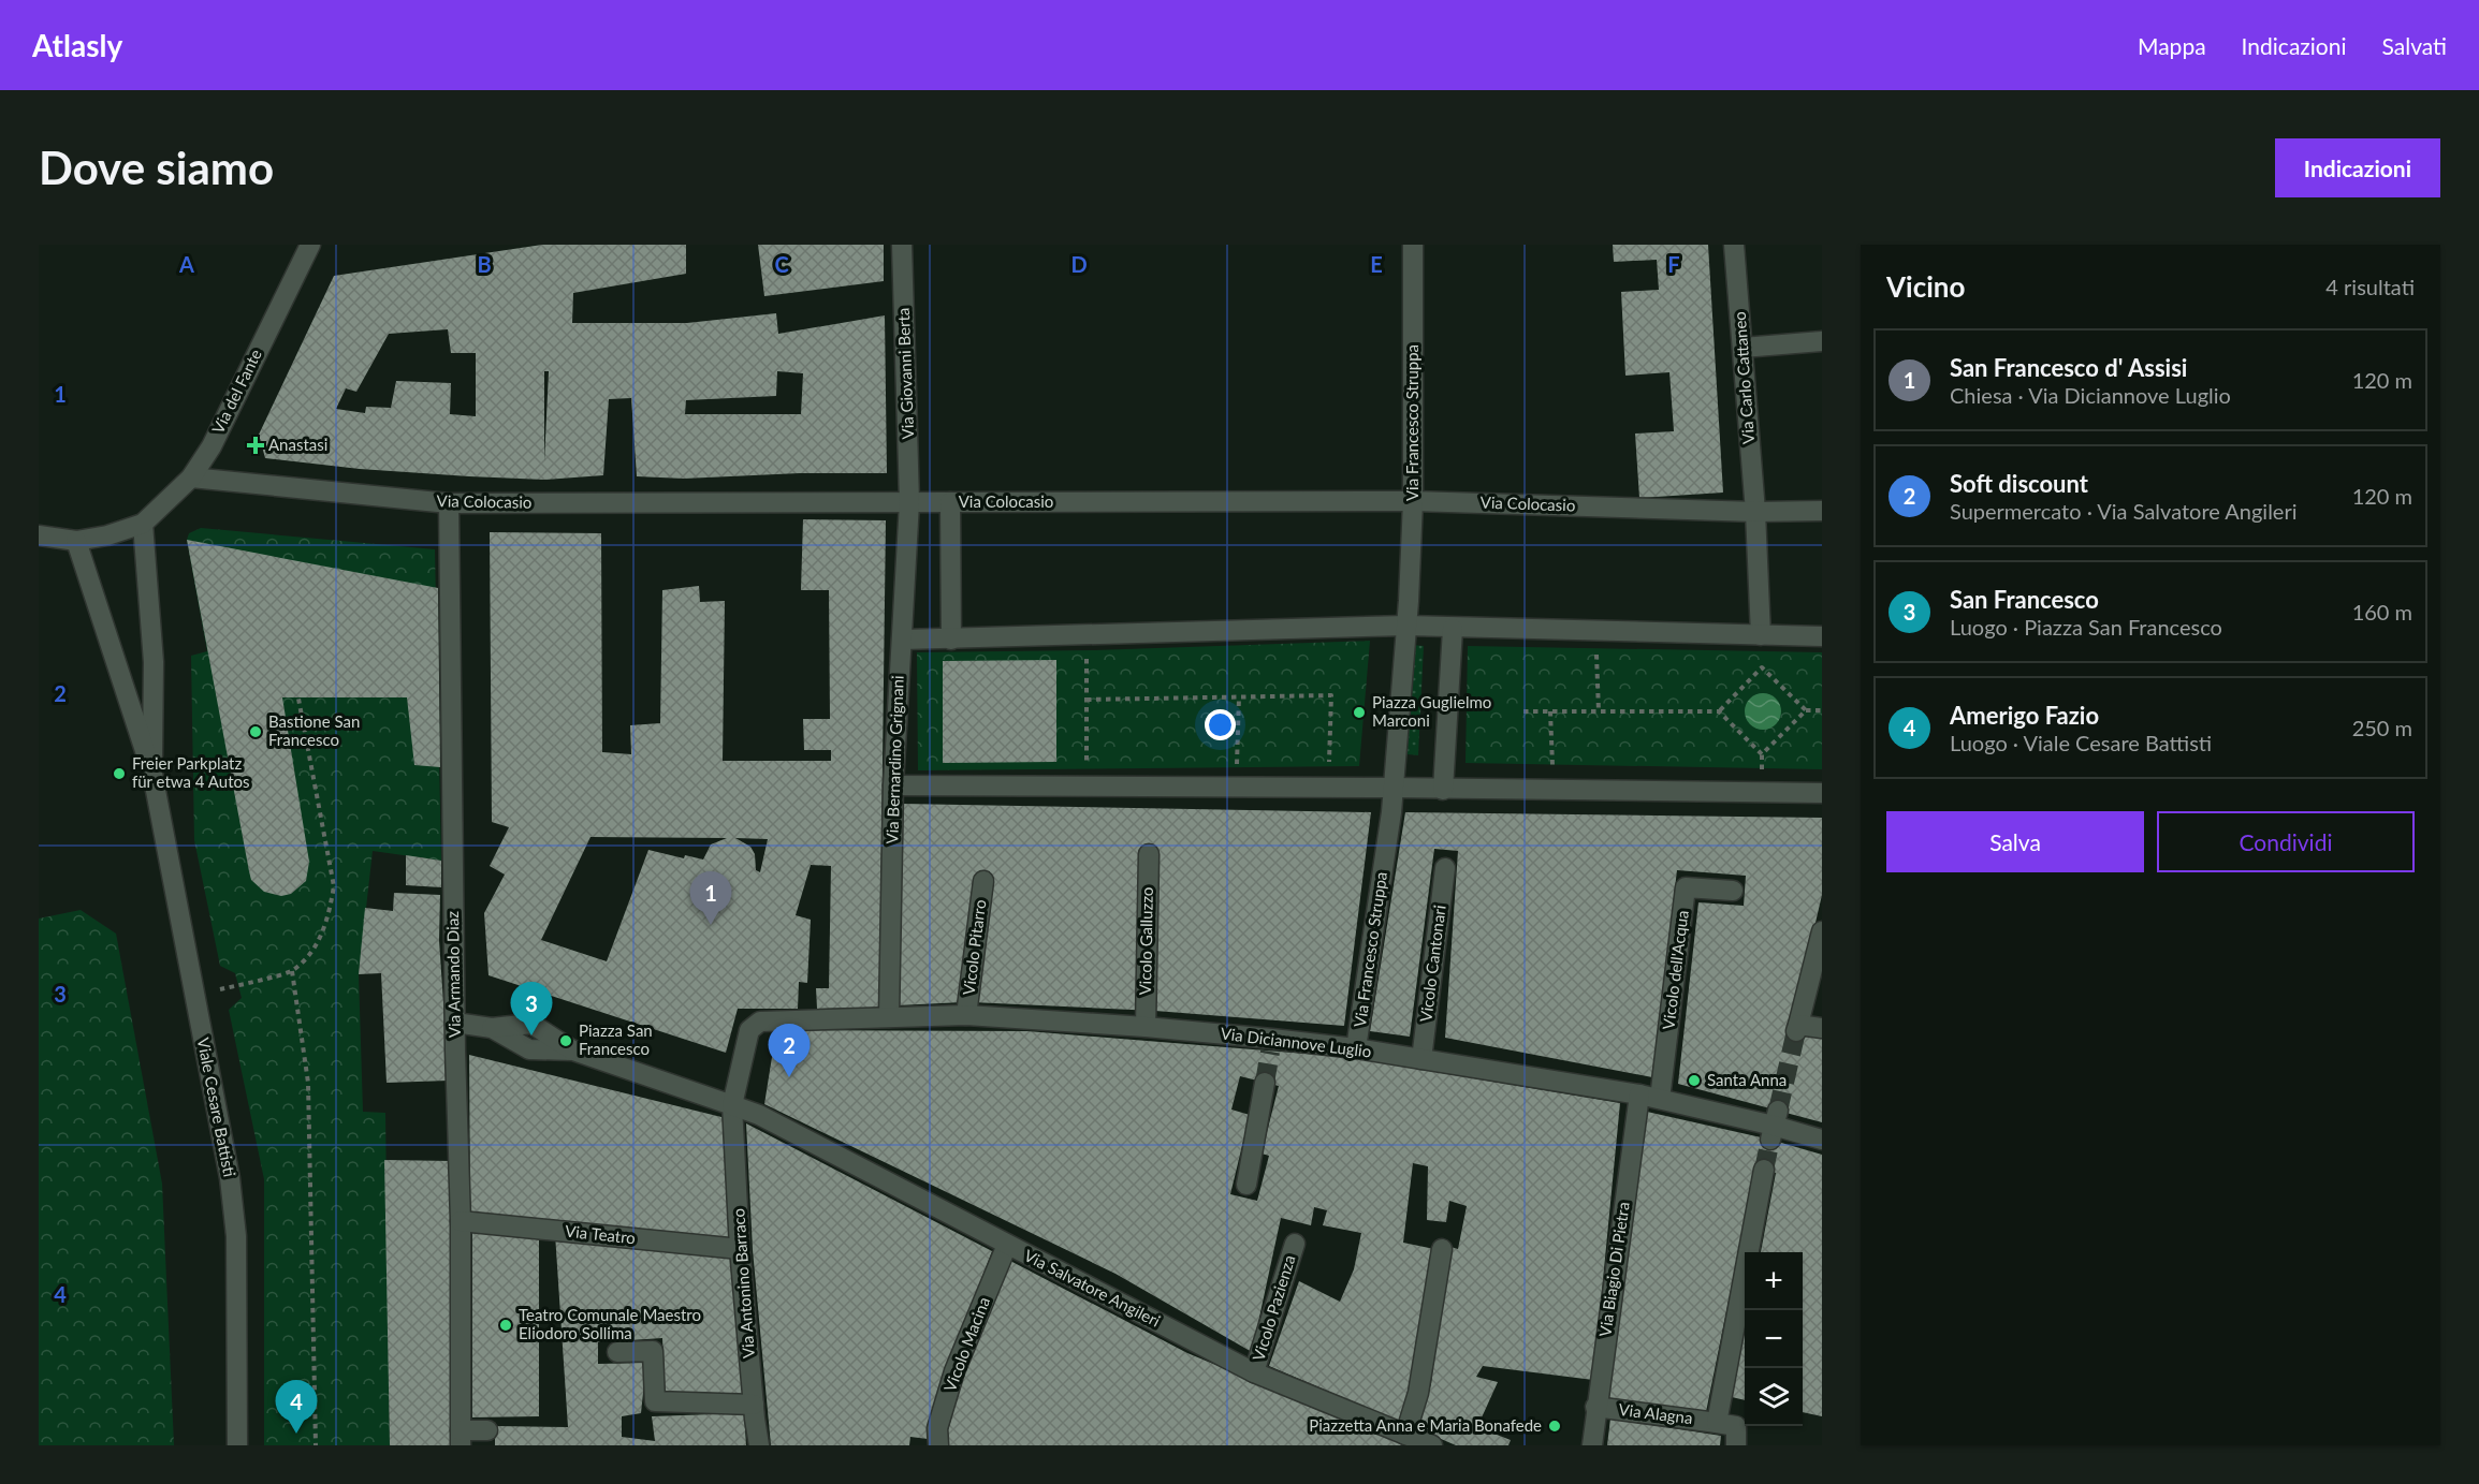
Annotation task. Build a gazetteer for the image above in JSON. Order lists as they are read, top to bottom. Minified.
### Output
{"streets":{"street":["Via Giovanni Berta","Via Carlo Cattaneo","Via del Fante","Via Francesco Struppa","Via Colocasio","Via Bernardino Grignani","Vicolo Galluzzo","Vicolo Pitarro","Vicolo Cantonari","Vicolo dell'Acqua","Via Armando Diaz","Via Diciannove Luglio","Viale Cesare Battisti","Via Teatro","Via Biagio Di Pietra","Via Antonino Barraco","Via Salvatore Angileri","Vicolo Pazienza","Vicolo Macina","Via Alagna"]},"crossings":[["Via Giovanni Berta","Via Colocasio"],["Via Giovanni Berta","Via Bernardino Grignani"],["Via Carlo Cattaneo","Via Colocasio"],["Via del Fante","Via Colocasio"],["Via del Fante","Viale Cesare Battisti"],["Via Francesco Struppa","Via Colocasio"],["Via Francesco Struppa","Via Diciannove Luglio"],["Via Colocasio","Via Bernardino Grignani"],["Via Colocasio","Via Armando Diaz"],["Via Bernardino Grignani","Via Diciannove Luglio"],["Vicolo Galluzzo","Via Diciannove Luglio"],["Vicolo Pitarro","Via Diciannove Luglio"],["Vicolo Cantonari","Via Diciannove Luglio"],["Vicolo dell'Acqua","Via Diciannove Luglio"],["Via Armando Diaz","Via Teatro"],["Via Diciannove Luglio","Via Biagio Di Pietra"],["Via Diciannove Luglio","Via Antonino Barraco"],["Via Teatro","Via Antonino Barraco"],["Via Biagio Di Pietra","Via Alagna"],["Via Antonino Barraco","Via Salvatore Angileri"],["Via Salvatore Angileri","Vicolo Pazienza"],["Via Salvatore Angileri","Vicolo Macina"]],"places":{"health":["Anastasi"],"other":["Piazza Guglielmo Marconi","Bastione San Francesco","Freier Parkplatz für etwa 4 Autos","Piazza San Francesco","Santa Anna","Teatro Comunale Maestro Eliodoro Sollima","Piazzetta Anna e Maria Bonafede"]},"page":{"header":"Atlasly","nav":["Mappa","Indicazioni","Salvati"],"buttons":["Indicazioni",["Salva","Condividi"]],"title":"Dove siamo","heading":["Vicino","4 risultati"],"list":[{"mark":"1","name":"San Francesco d' Assisi","note":"Chiesa · Via Diciannove Luglio","value":"120 m"},{"mark":"2","name":"Soft discount","note":"Supermercato · Via Salvatore Angileri","value":"120 m"},{"mark":"3","name":"San Francesco","note":"Luogo · Piazza San Francesco","value":"160 m"},{"mark":"4","name":"Amerigo Fazio","note":"Luogo · Viale Cesare Battisti","value":"250 m"}],"pins":["1","3","2","4"],"map_buttons":["+","−"]},"grid":{"columns":["A","B","C","D","E","F"],"rows":["1","2","3","4"]}}
